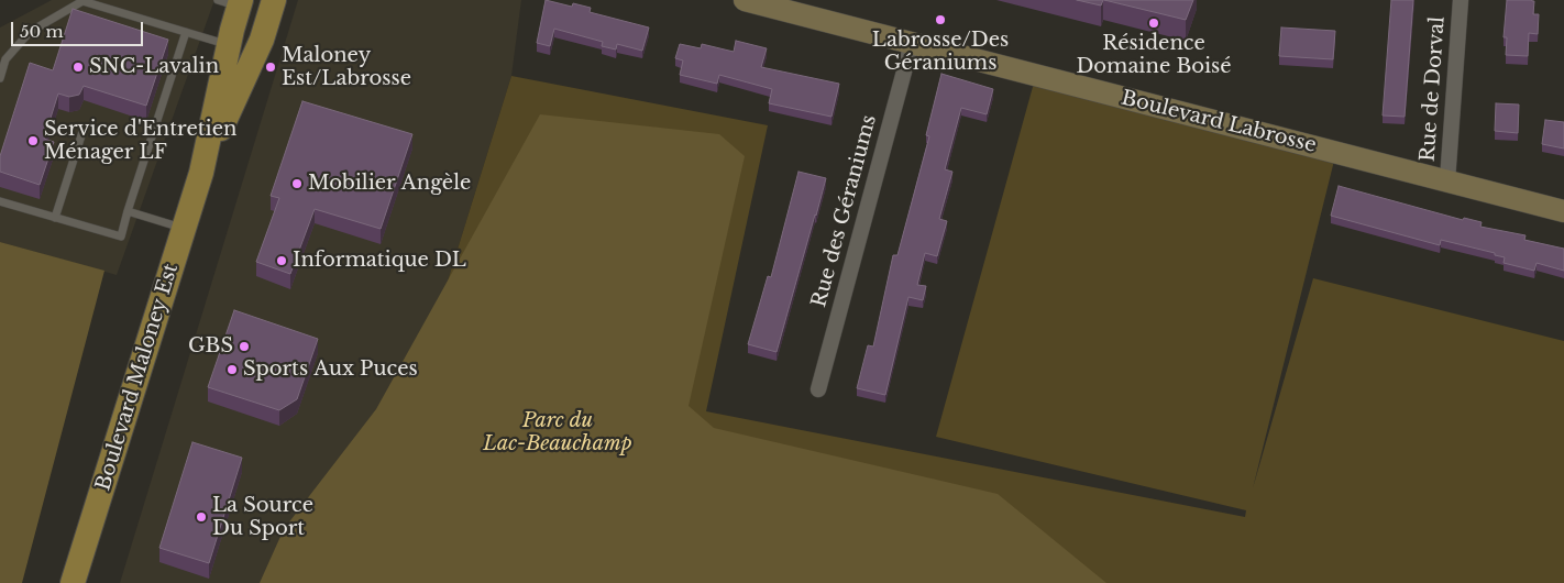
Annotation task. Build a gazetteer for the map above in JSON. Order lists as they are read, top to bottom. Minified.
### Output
{"streets":{"main road":["Boulevard Labrosse","Boulevard Maloney Est"],"street":["Rue de Dorval","Rue des Géraniums"]},"crossings":[["Rue de Dorval","Boulevard Labrosse"],["Boulevard Labrosse","Rue des Géraniums"]],"parks":["Parc du Lac-Beauchamp"],"places":["Labrosse/Des Géraniums","Résidence Domaine Boisé","SNC-Lavalin","Maloney Est/Labrosse","Service d'Entretien Ménager LF","Mobilier Angèle","Informatique DL","GBS","Sports Aux Puces","La Source Du Sport"],"scale_bar":"50 m"}
